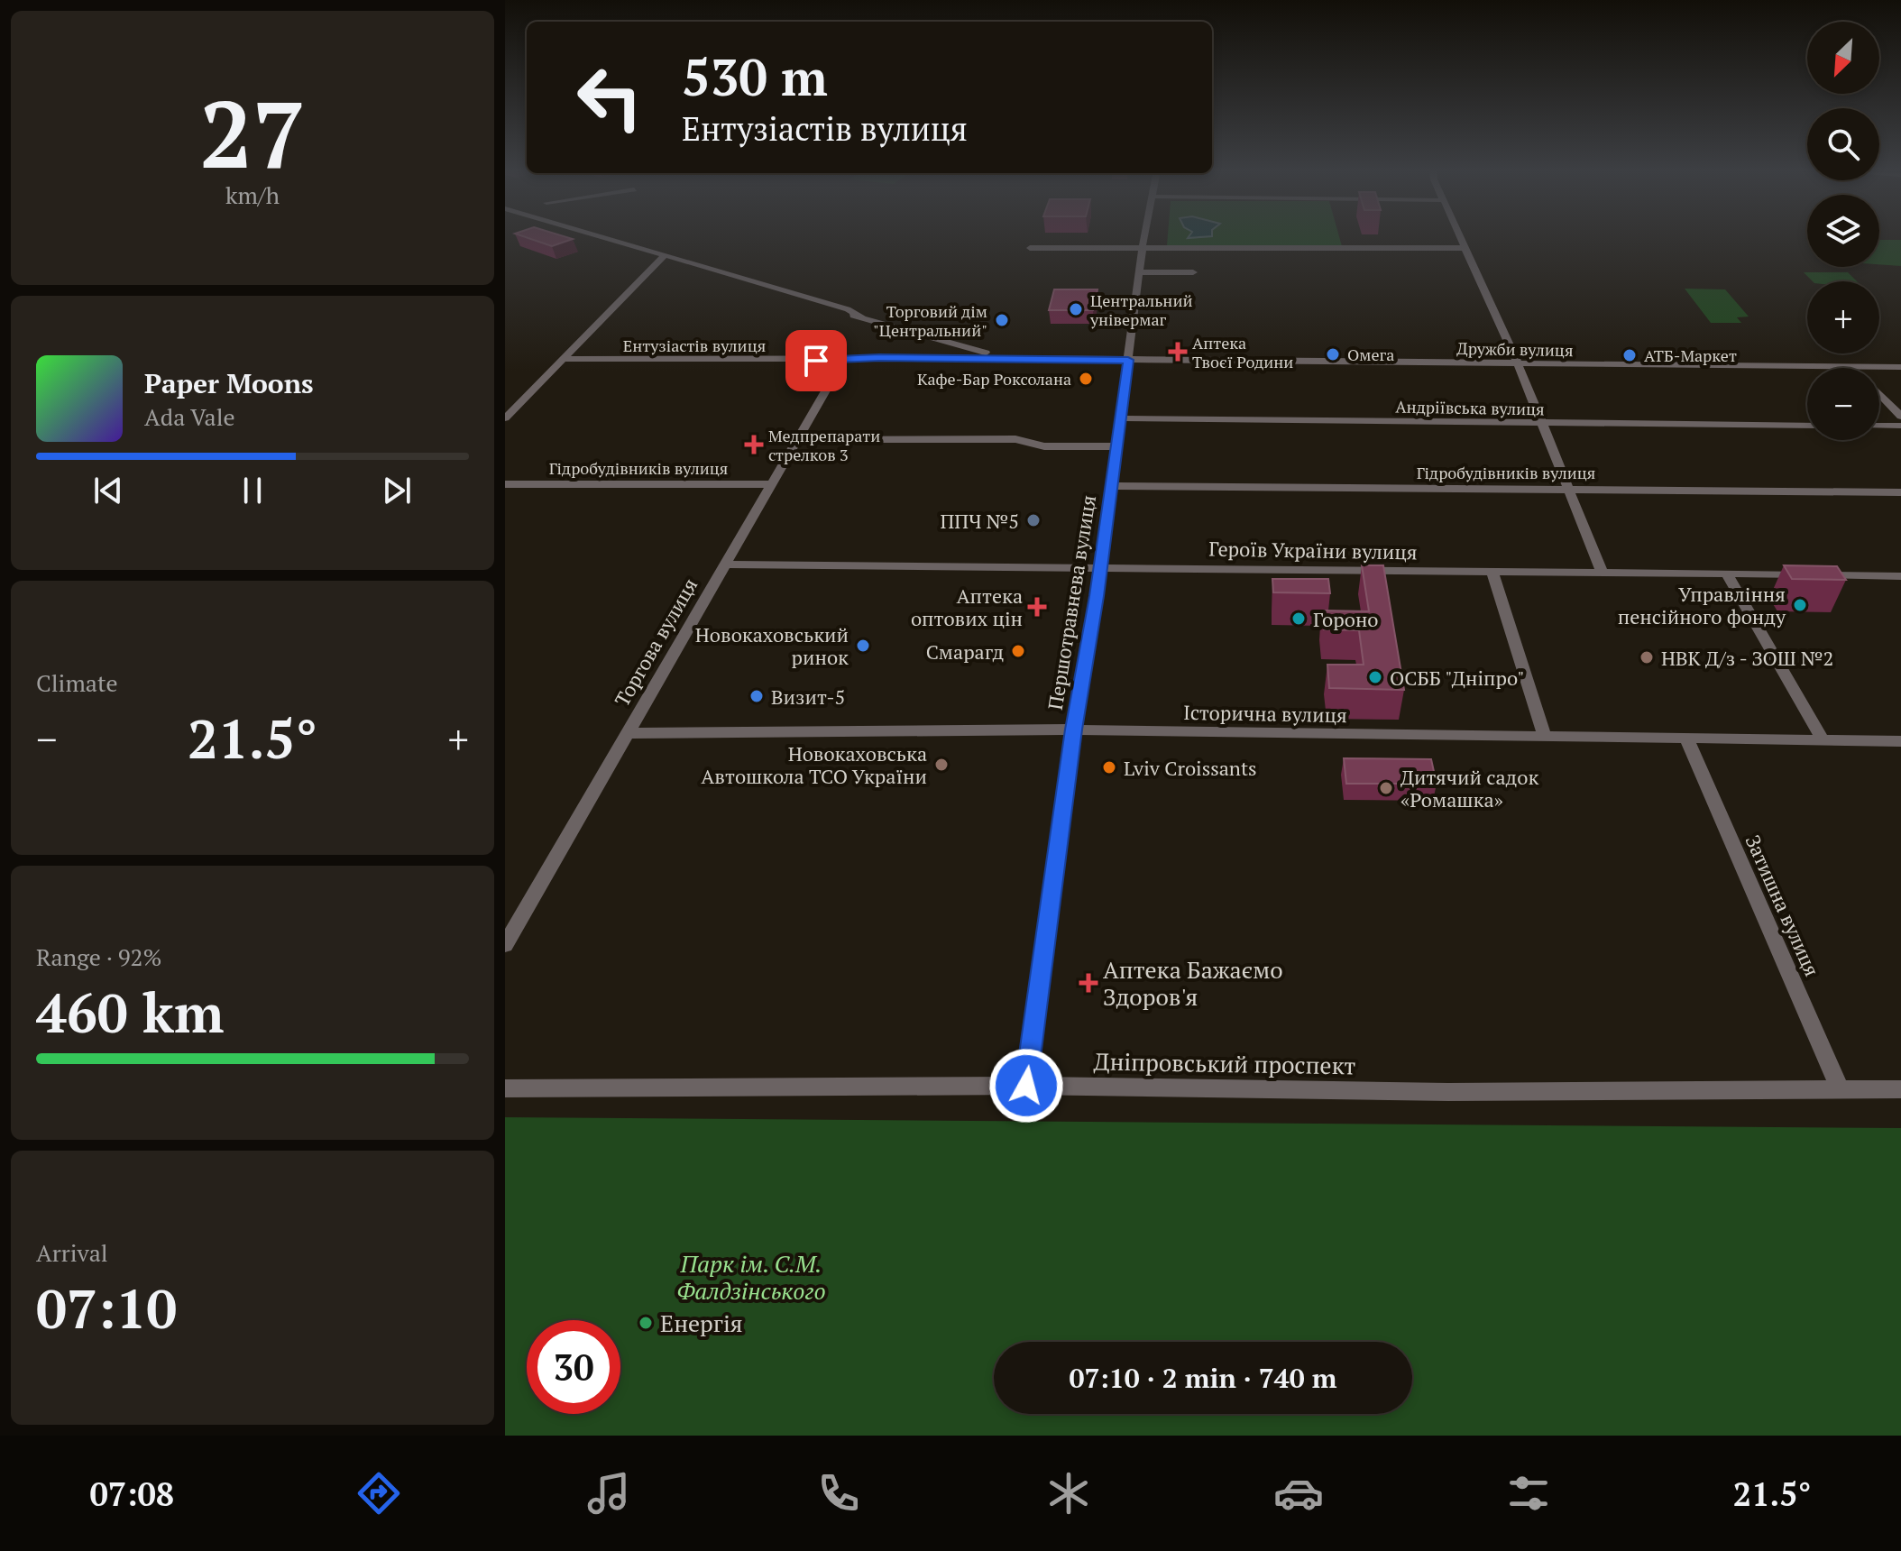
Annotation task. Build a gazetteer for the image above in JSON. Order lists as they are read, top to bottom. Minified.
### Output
{"streets":{"street":["Ентузіастів вулиця","Дружби вулиця","Андріївська вулиця","Гідробудівників вулиця","Героїв України вулиця","Першотравнева вулиця","Торгова вулиця","Історична вулиця","Затишна вулиця","Дніпровський проспект"]},"crossings":[["Ентузіастів вулиця","Дружби вулиця"],["Ентузіастів вулиця","Першотравнева вулиця"],["Ентузіастів вулиця","Торгова вулиця"],["Дружби вулиця","Першотравнева вулиця"],["Андріївська вулиця","Першотравнева вулиця"],["Гідробудівників вулиця","Першотравнева вулиця"],["Гідробудівників вулиця","Торгова вулиця"],["Героїв України вулиця","Першотравнева вулиця"],["Героїв України вулиця","Торгова вулиця"],["Першотравнева вулиця","Історична вулиця"],["Першотравнева вулиця","Дніпровський проспект"],["Торгова вулиця","Історична вулиця"],["Історична вулиця","Затишна вулиця"],["Затишна вулиця","Дніпровський проспект"]],"parks":["Парк ім. С.М. Фалдзінського"],"places":{"other":["Центральний універмаг","Торговий дім \"Центральний\"","Омега","АТБ-Маркет","Кафе-Бар Роксолана","ППЧ №5","Управління пенсійного фонду","Гороно","Новокаховський ринок","Смарагд","НВК Д/з - ЗОШ №2","ОСББ \"Днiпро\"","Визит-5","Новокаховська Автошкола ТСО України","Lviv Croissants","Дитячий садок «Ромашка»","Енергія"],"health":["Аптека Твоєї Родини","Медпрепарати стрелков 3","Аптека оптових цін","Аптека Бажаємо Здоров'я"]},"north":"bottom left","page":{"tile":[["27","km/h"],"Climate",["Range · 92%","460 km"],["Arrival","07:10"]],"map_buttons":["+","−"],"turn":["530 m","Ентузіастів вулиця"],"song":["Paper Moons","Ada Vale"],"heat":["−","21.5°","+"],"limit":"30","trip":"07:10 · 2 min · 740 m","tabs":["07:08","21.5°"]}}
